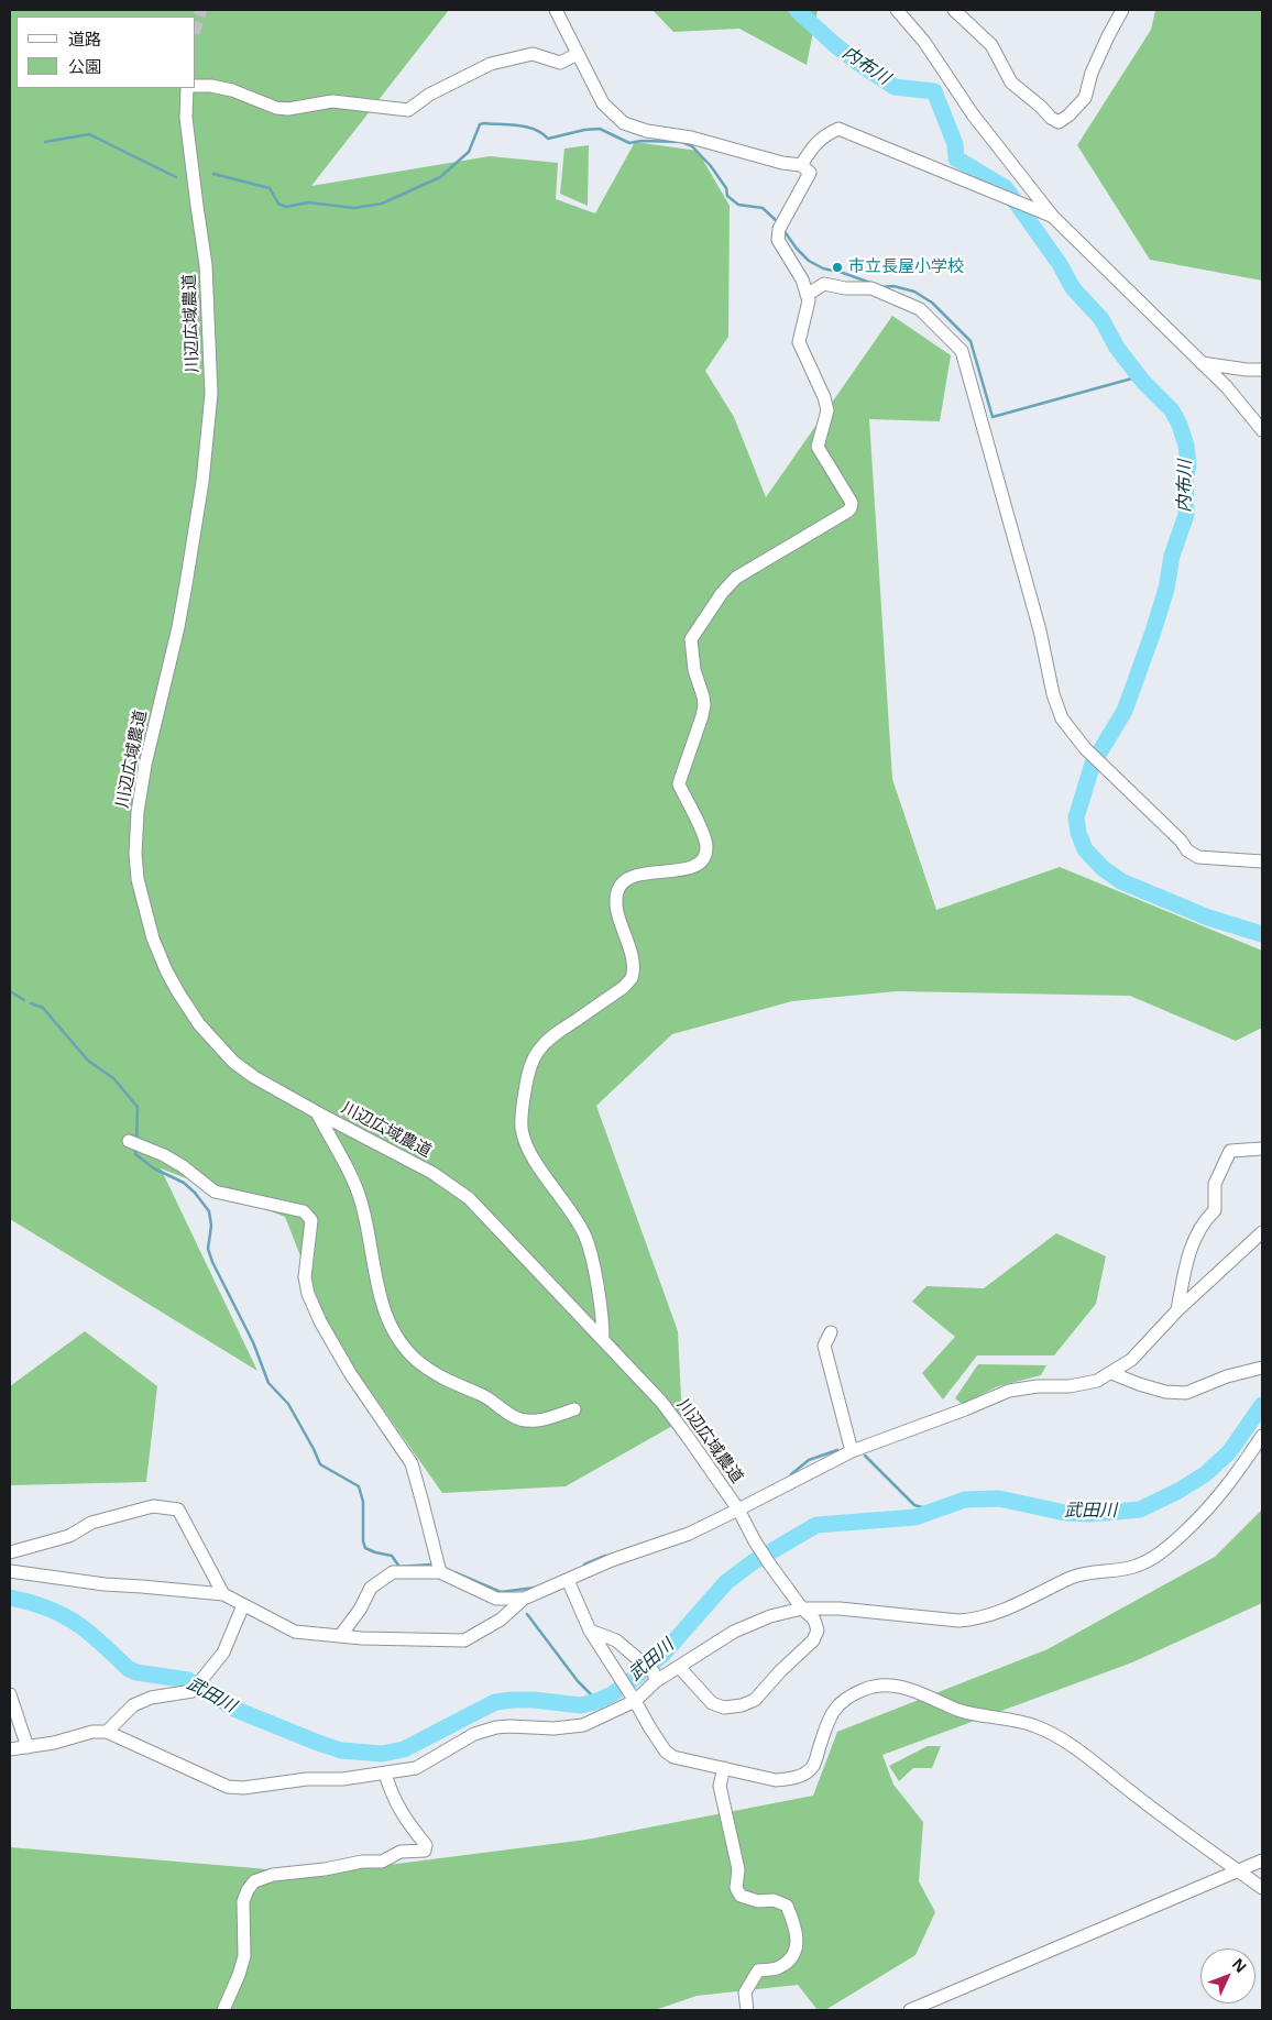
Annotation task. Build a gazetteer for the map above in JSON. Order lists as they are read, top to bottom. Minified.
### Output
{"streets":{"street":["川辺広域農道"]},"water":["内布川","武田川"],"places":["市立長屋小学校"],"legend":["道路","公園"],"north":"top right"}
